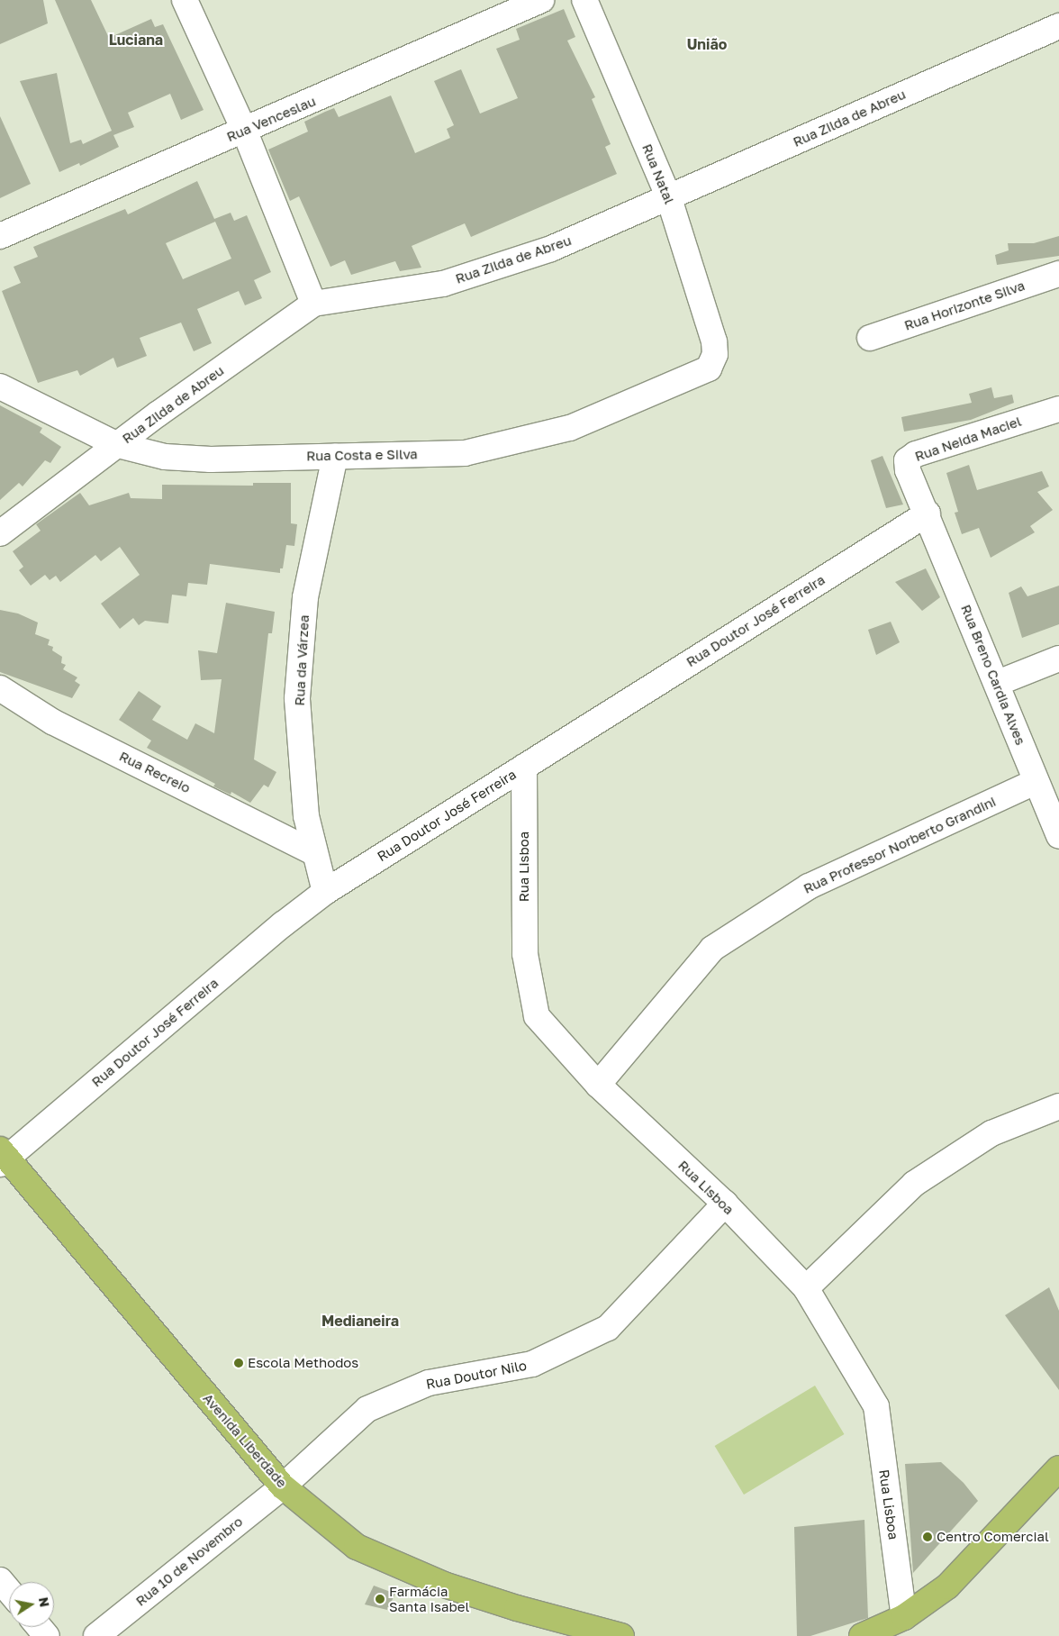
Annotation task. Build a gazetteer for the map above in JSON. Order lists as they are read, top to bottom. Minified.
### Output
{"streets":{"main road":["Avenida Liberdade"],"street":["Rua Zilda de Abreu","Rua Venceslau","Rua Natal","Rua Horizonte Silva","Rua Neida Maciel","Rua Costa e Silva","Rua Doutor José Ferreira","Rua da Várzea","Rua Breno Cardia Alves","Rua Recreio","Rua Professor Norberto Grandini","Rua Lisboa","Rua Doutor Nilo","Rua 10 de Novembro"]},"crossings":[["Rua Zilda de Abreu","Rua Natal"],["Rua Zilda de Abreu","Rua Costa e Silva"],["Rua Natal","Rua Costa e Silva"],["Rua Neida Maciel","Rua Doutor José Ferreira"],["Rua Neida Maciel","Rua Breno Cardia Alves"],["Rua Costa e Silva","Rua da Várzea"],["Rua Doutor José Ferreira","Rua da Várzea"],["Rua Doutor José Ferreira","Rua Breno Cardia Alves"],["Rua Doutor José Ferreira","Rua Lisboa"],["Rua Doutor José Ferreira","Avenida Liberdade"],["Rua da Várzea","Rua Recreio"],["Rua Breno Cardia Alves","Rua Professor Norberto Grandini"],["Rua Professor Norberto Grandini","Rua Lisboa"],["Rua Lisboa","Rua Doutor Nilo"],["Rua Doutor Nilo","Avenida Liberdade"],["Rua Doutor Nilo","Rua 10 de Novembro"],["Avenida Liberdade","Rua 10 de Novembro"]],"districts":["Luciana","União","Medianeira"],"places":["Escola Methodos","Centro Comercial","Farmácia Santa Isabel"],"north":"right"}
